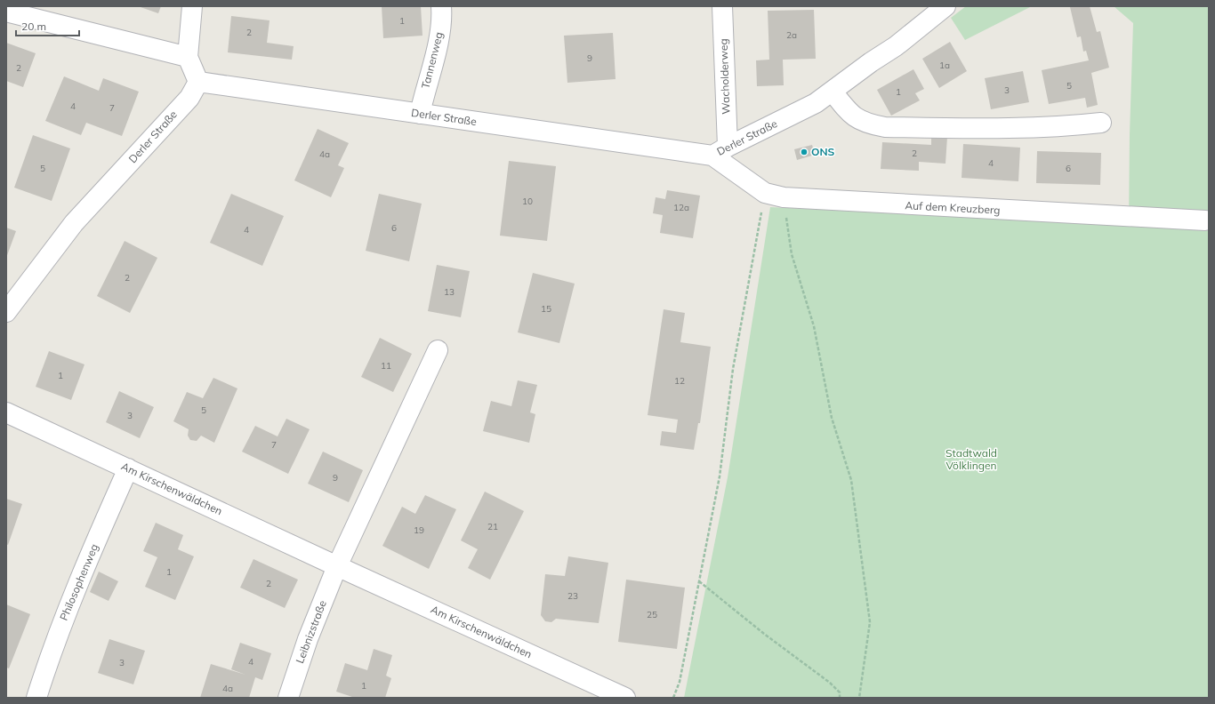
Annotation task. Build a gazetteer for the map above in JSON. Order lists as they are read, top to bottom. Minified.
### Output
{"streets":{"street":["Tannenweg","Wacholderweg","Derler Straße","Auf dem Kreuzberg","Am Kirschenwäldchen","Philosophenweg","Leibnizstraße"]},"crossings":[["Tannenweg","Derler Straße"],["Wacholderweg","Derler Straße"],["Wacholderweg","Auf dem Kreuzberg"],["Derler Straße","Auf dem Kreuzberg"],["Am Kirschenwäldchen","Philosophenweg"],["Am Kirschenwäldchen","Leibnizstraße"]],"parks":["Stadtwald Völklingen"],"places":["ONS"],"house_numbers":["1","2","2a","9","1a","2","5","3","1","4","7","2","4a","4","5","6","10","12a","6","4","2","13","15","11","1","12","5","3","7","9","21","19","1","2","23","25","4","3","1","4a"],"scale_bar":"20 m"}
